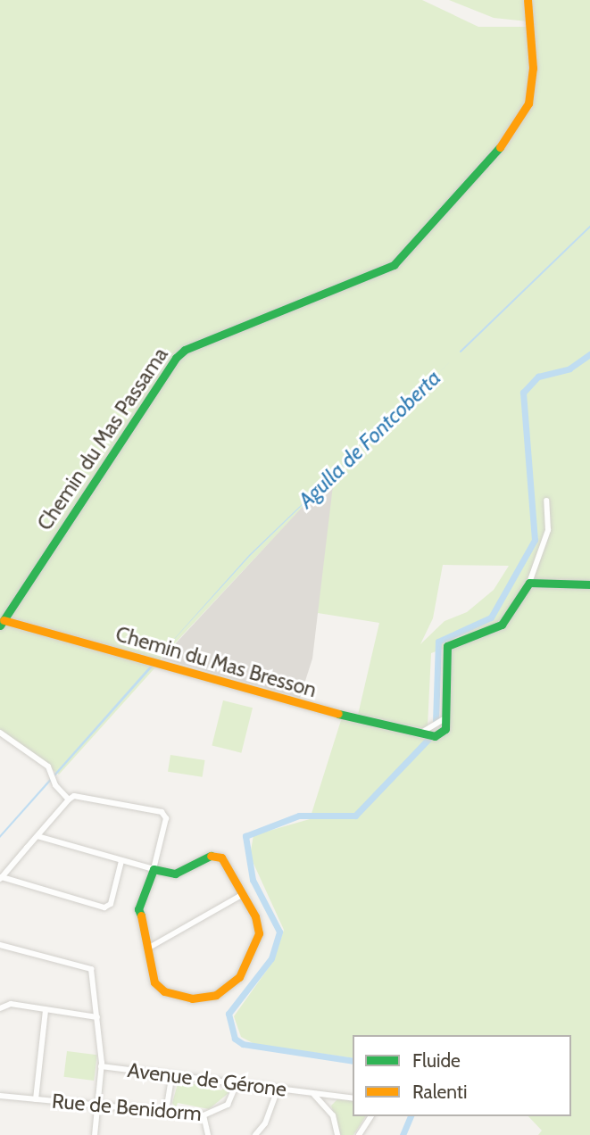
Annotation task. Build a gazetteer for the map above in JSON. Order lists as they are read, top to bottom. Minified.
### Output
{"streets":{"street":["Chemin du Mas Passama","Chemin du Mas Bresson","Avenue de Gérone","Rue de Benidorm"]},"crossings":[["Chemin du Mas Passama","Chemin du Mas Bresson"],["Avenue de Gérone","Rue de Benidorm"]],"water":["Agulla de Fontcoberta"],"legend":["Fluide","Ralenti"]}
